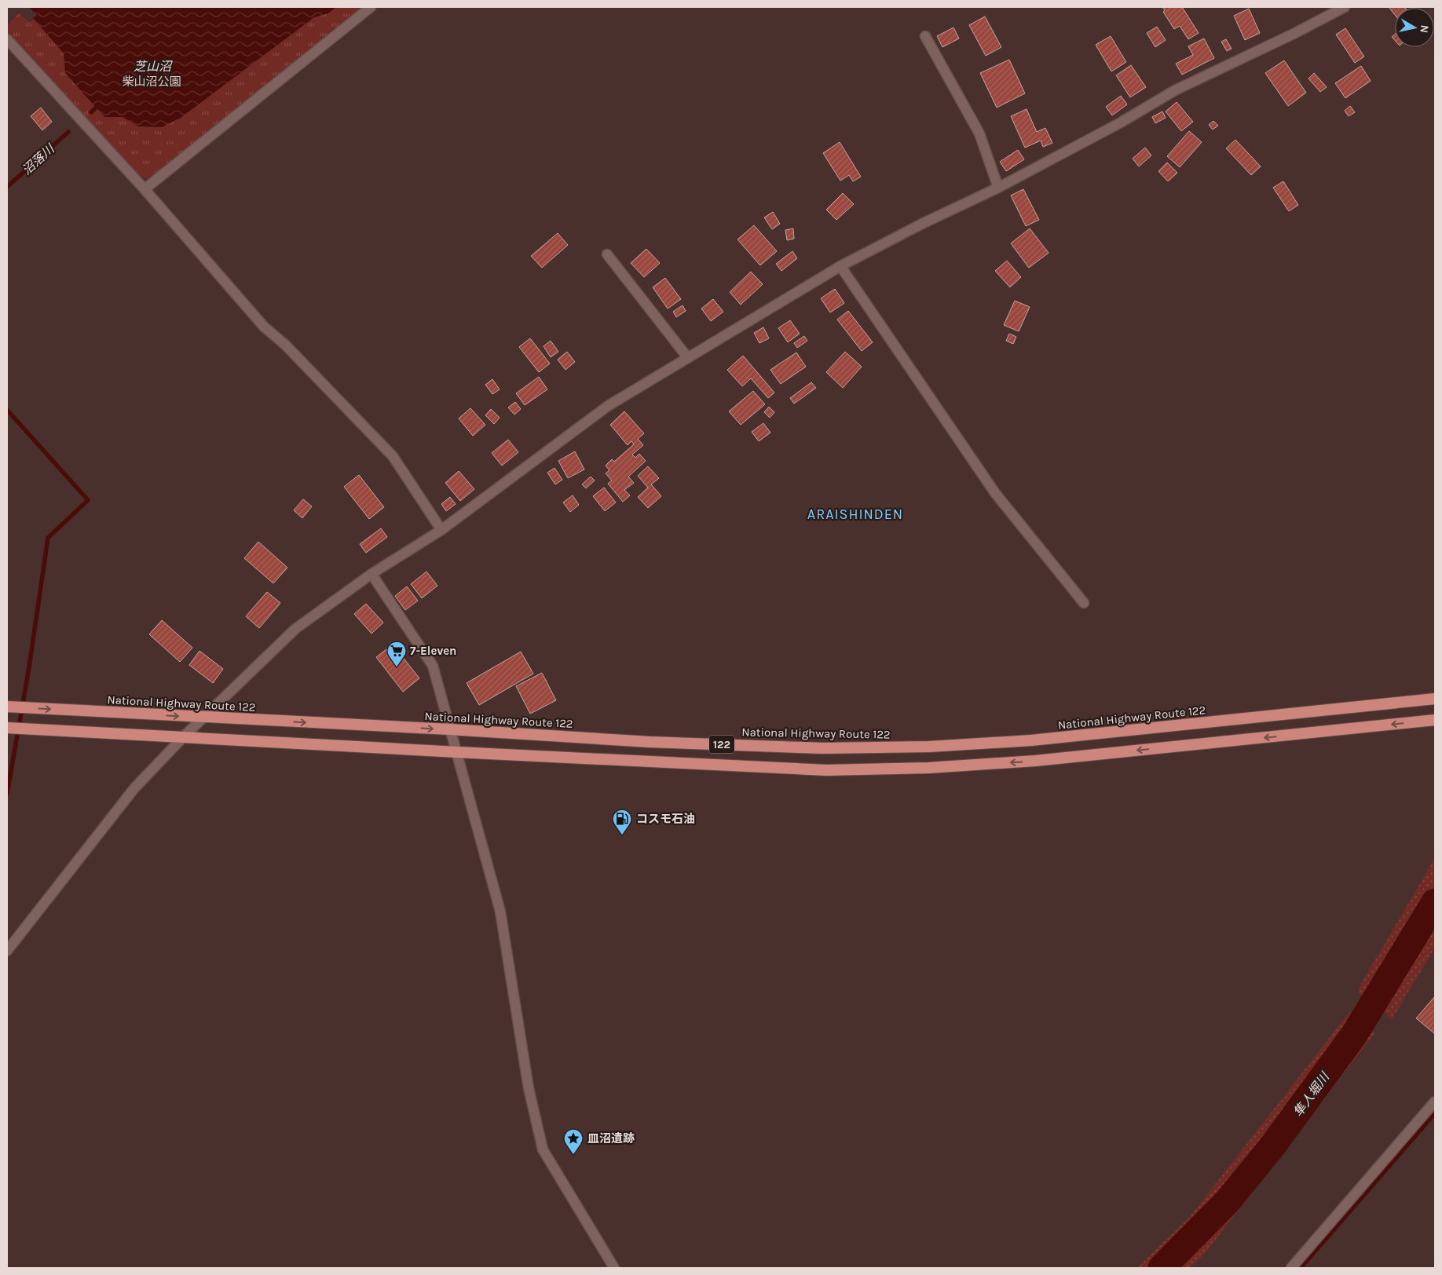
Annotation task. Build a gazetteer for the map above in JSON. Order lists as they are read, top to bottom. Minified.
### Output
{"streets":{"highway":["National Highway Route 122","122"]},"districts":["ARAISHINDEN"],"water":["芝山沼","沼落川","隼人堀川"],"parks":["柴山沼公園"],"places":{"supermarket":["7-Eleven"],"fuel station":["コスモ石油"],"place":["皿沼遺跡"]},"north":"right"}
